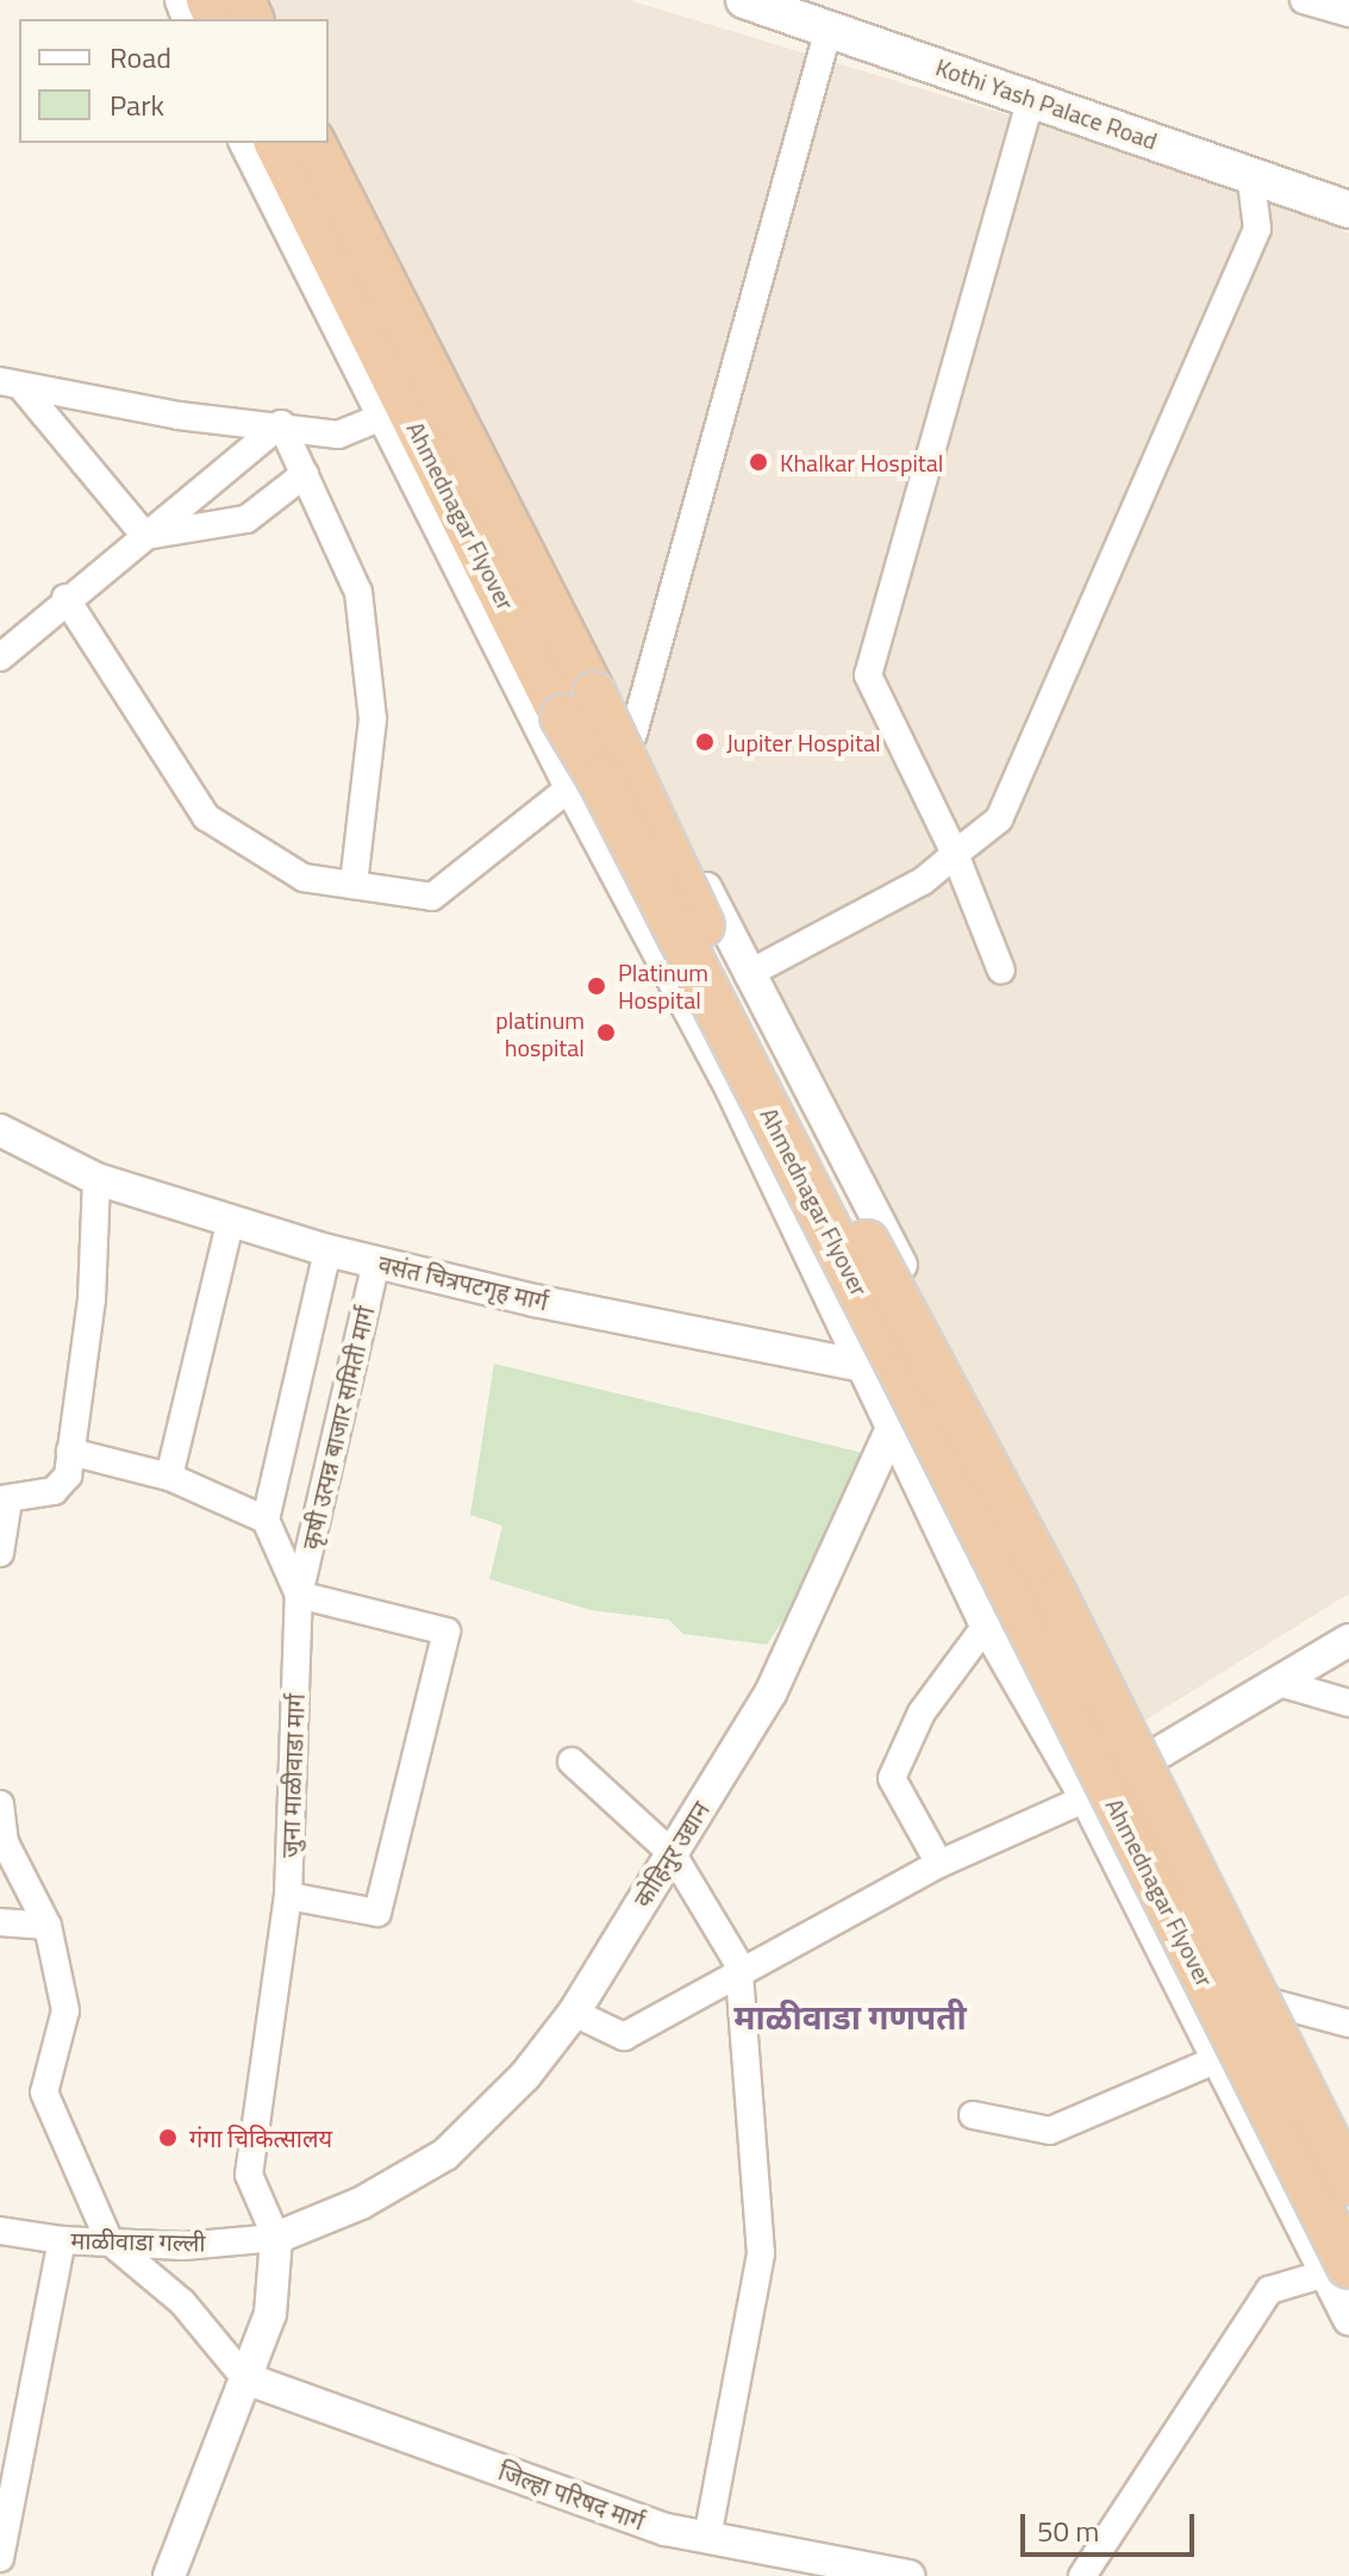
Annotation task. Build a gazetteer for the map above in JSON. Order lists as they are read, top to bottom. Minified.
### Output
{"streets":{"highway":["Ahmednagar Flyover"],"main road":["Kothi Yash Palace Road"],"street":["वसंत चित्रपटगृह मार्ग","कृषी उत्पन्न बाजार समिती मार्ग","जुना माळीवाडा मार्ग","कोहिनुर उद्यान","माळीवाडा गल्ली","जिल्हा परिषद मार्ग"]},"crossings":[["वसंत चित्रपटगृह मार्ग","कृषी उत्पन्न बाजार समिती मार्ग"],["कृषी उत्पन्न बाजार समिती मार्ग","जुना माळीवाडा मार्ग"],["जुना माळीवाडा मार्ग","कोहिनुर उद्यान"],["जुना माळीवाडा मार्ग","माळीवाडा गल्ली"],["कोहिनुर उद्यान","माळीवाडा गल्ली"]],"districts":["माळीवाडा गणपती"],"places":["Khalkar Hospital","Jupiter Hospital","Platinum Hospital","platinum hospital","गंगा चिकित्सालय"],"legend":["Road","Park"],"scale_bar":"50 m"}
